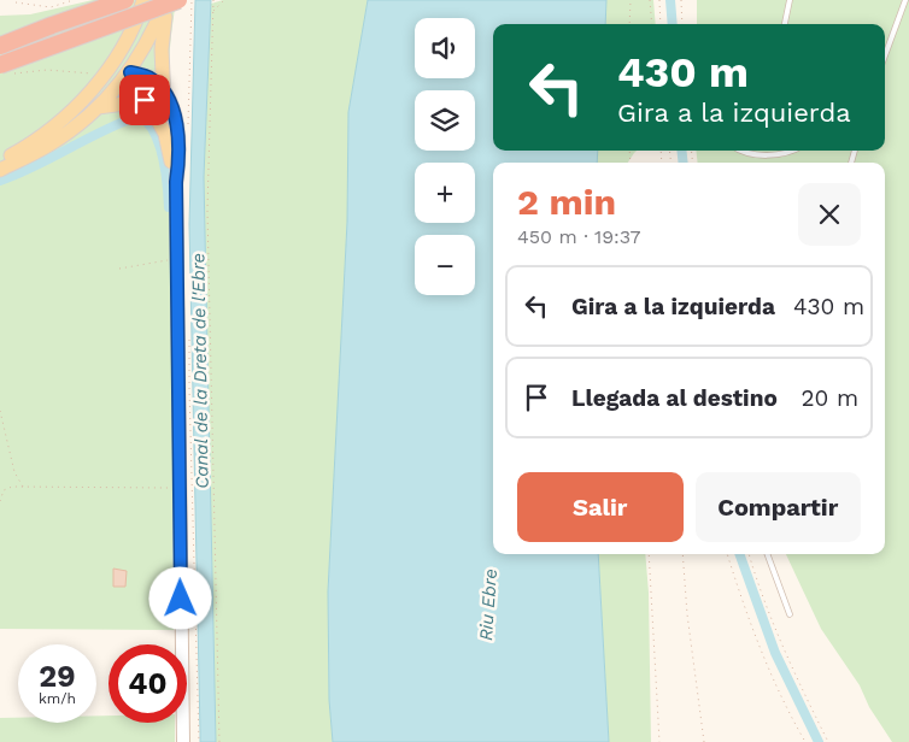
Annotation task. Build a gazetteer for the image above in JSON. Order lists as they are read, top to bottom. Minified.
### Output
{"water":["Canal de la Dreta de l'Ebre","Riu Ebre"],"page":{"map_buttons":["+","−"],"turn":["430 m","Gira a la izquierda"],"heading":["2 min","450 m · 19:37"],"list":[{"name":"Gira a la izquierda","value":"430 m"},{"name":"Llegada al destino","value":"20 m"}],"buttons":["Salir","Compartir"],"speed":"29 km/h","limit":"40"}}
